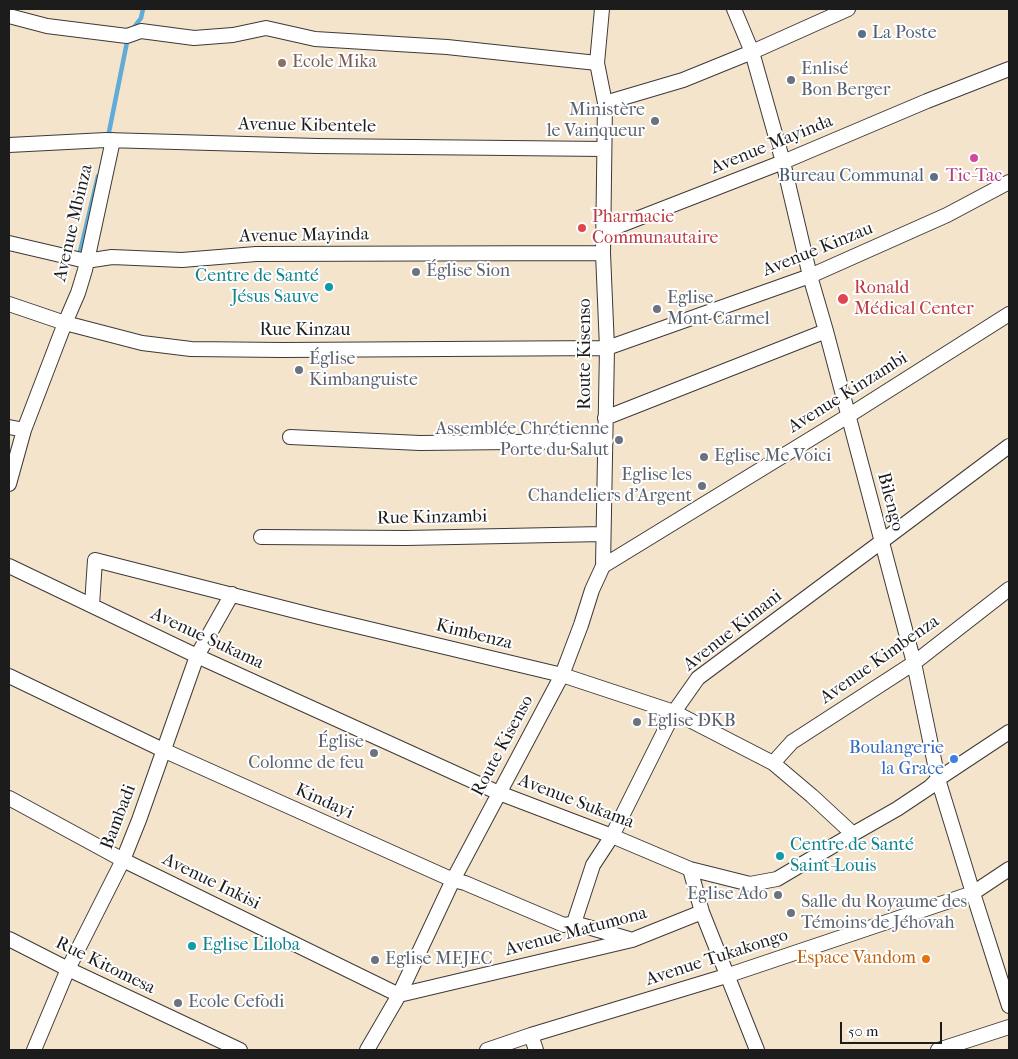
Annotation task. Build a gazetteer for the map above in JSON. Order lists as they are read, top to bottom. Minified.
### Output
{"streets":{"street":["Avenue Kibentele","Avenue Mayinda","Avenue Mbinza","Avenue Kinzau","Rue Kinzau","Route Kisenso","Avenue Kinzambi","Bilengo","Rue Kinzambi","Avenue Kimani","Kimbenza","Avenue Sukama","Avenue Kimbenza","Kindayi","Bambadi","Avenue Inkisi","Avenue Matumona","Avenue Tukakongo","Rue Kitomesa"]},"crossings":[["Avenue Kibentele","Avenue Mbinza"],["Avenue Kibentele","Route Kisenso"],["Avenue Mayinda","Avenue Mbinza"],["Avenue Mayinda","Route Kisenso"],["Avenue Mayinda","Bilengo"],["Avenue Mbinza","Rue Kinzau"],["Avenue Kinzau","Rue Kinzau"],["Avenue Kinzau","Route Kisenso"],["Avenue Kinzau","Bilengo"],["Rue Kinzau","Route Kisenso"],["Route Kisenso","Avenue Kinzambi"],["Route Kisenso","Rue Kinzambi"],["Route Kisenso","Kimbenza"],["Route Kisenso","Avenue Sukama"],["Route Kisenso","Kindayi"],["Route Kisenso","Avenue Inkisi"],["Route Kisenso","Avenue Matumona"],["Avenue Kinzambi","Bilengo"],["Bilengo","Avenue Kimani"],["Bilengo","Avenue Sukama"],["Bilengo","Avenue Kimbenza"],["Bilengo","Avenue Tukakongo"],["Avenue Kimani","Kimbenza"],["Avenue Kimani","Avenue Sukama"],["Avenue Kimani","Kindayi"],["Kimbenza","Avenue Sukama"],["Kimbenza","Avenue Kimbenza"],["Kimbenza","Bambadi"],["Avenue Sukama","Bambadi"],["Kindayi","Bambadi"],["Kindayi","Avenue Matumona"],["Bambadi","Avenue Inkisi"],["Bambadi","Rue Kitomesa"],["Avenue Inkisi","Avenue Matumona"]],"places":["La Poste","Ecole Mika","Enlisé Bon Berger","Ministère le Vainqueur","Tic-Tac","Bureau Communal","Pharmacie Communautaire","Église Sion","Centre de Santé Jésus Sauve","Ronald Médical Center","Eglise Mont Carmel","Église Kimbanguiste","Assemblée Chrétienne Porte du Salut","Eglise Me Voici","Eglise les Chandeliers d'Argent","Eglise DKB","Église Colonne de feu","Boulangerie la Grace","Centre de Santé Saint-Louis","Eglise Ado","Salle du Royaume des Témoins de Jéhovah","Eglise Liloba","Espace Vandom","Eglise MEJEC","Ecole Cefodi"],"scale_bar":"50 m"}
